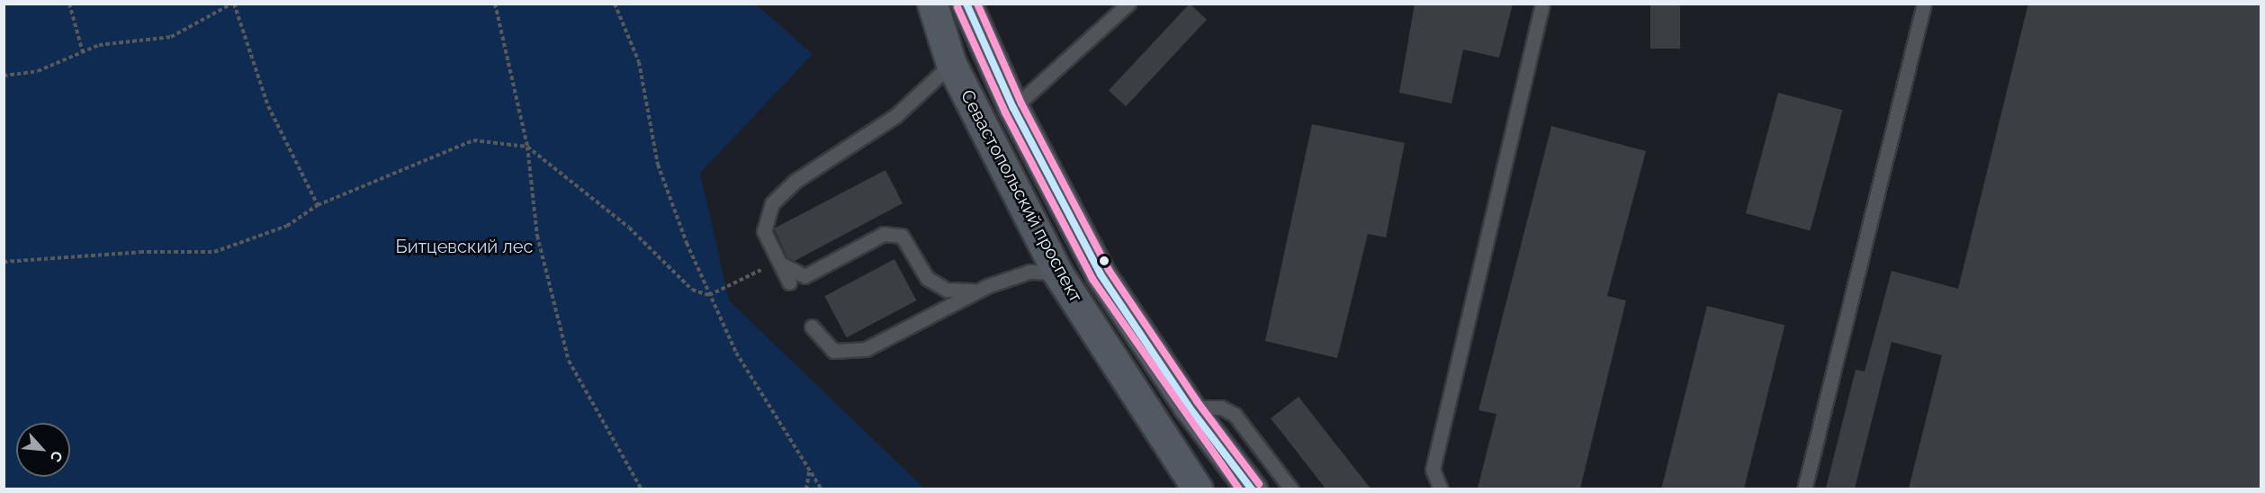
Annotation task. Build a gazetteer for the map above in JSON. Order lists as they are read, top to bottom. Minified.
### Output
{"streets":{"main road":["Севастопольский проспект"]},"parks":["Битцевский лес"],"north":"bottom right"}
